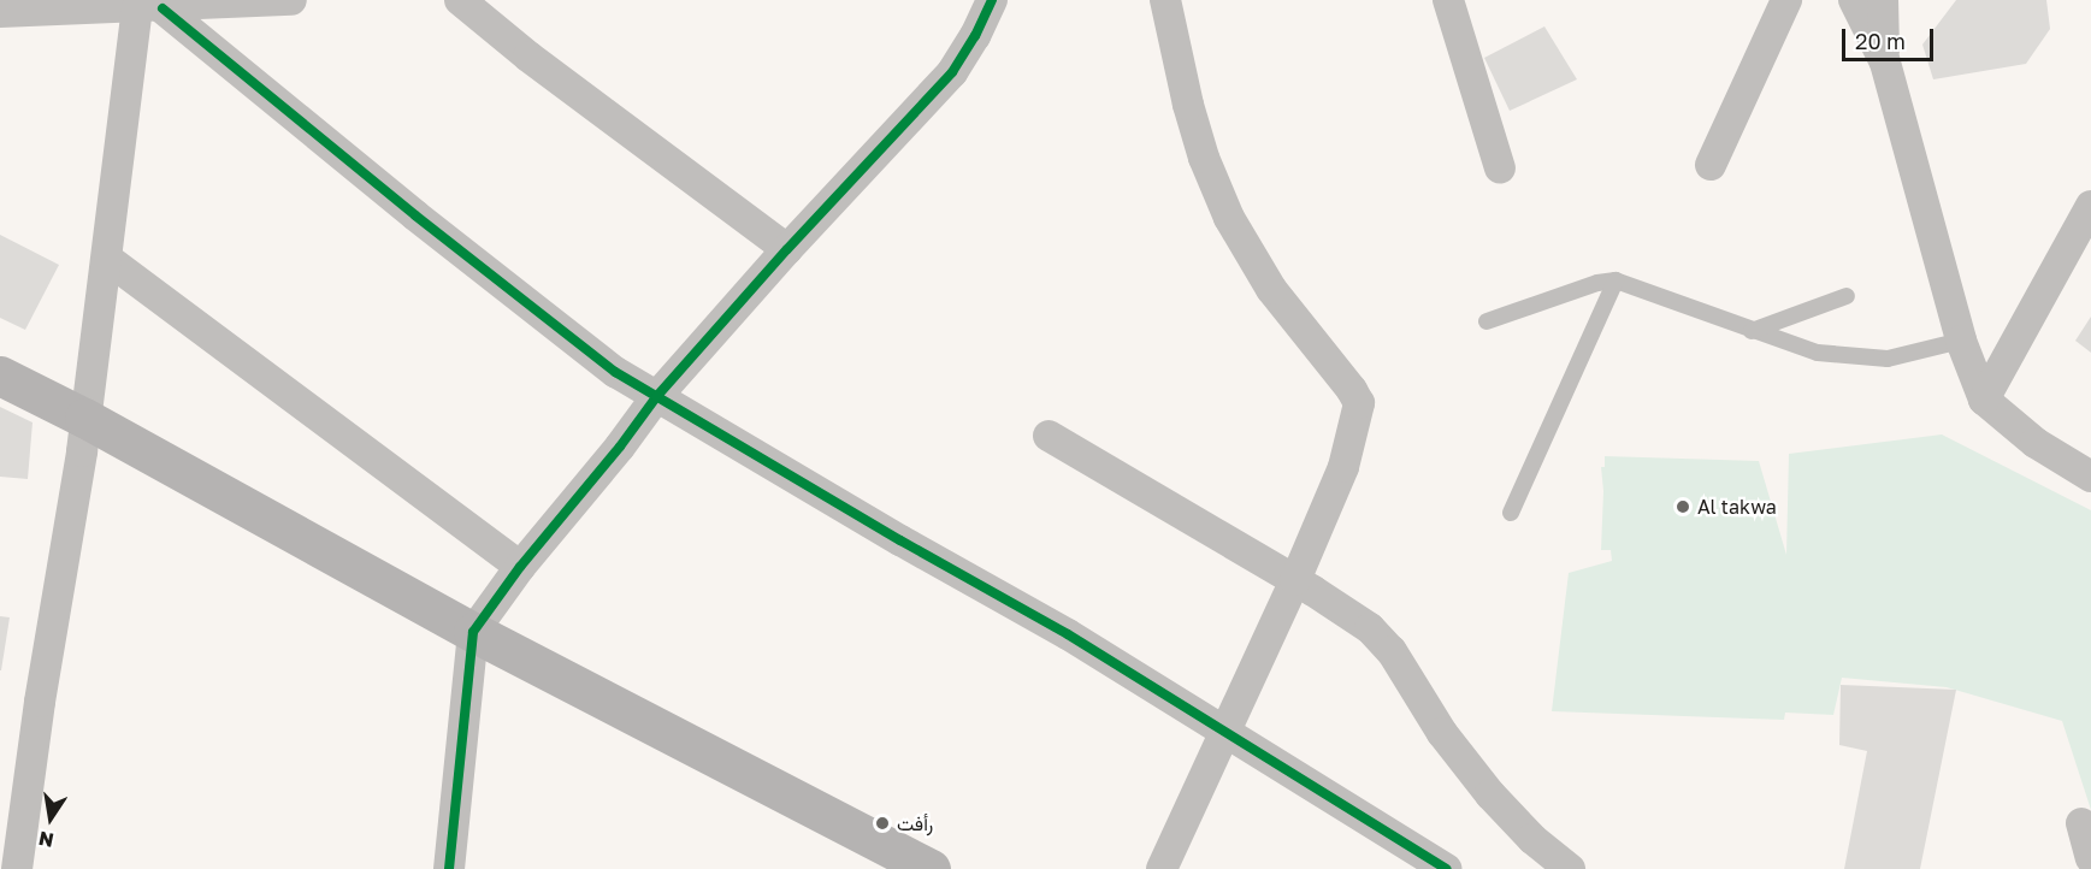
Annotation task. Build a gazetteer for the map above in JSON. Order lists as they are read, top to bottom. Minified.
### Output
{"places":["Al takwa","رأفت"],"scale_bar":"20 m","north":"bottom"}
